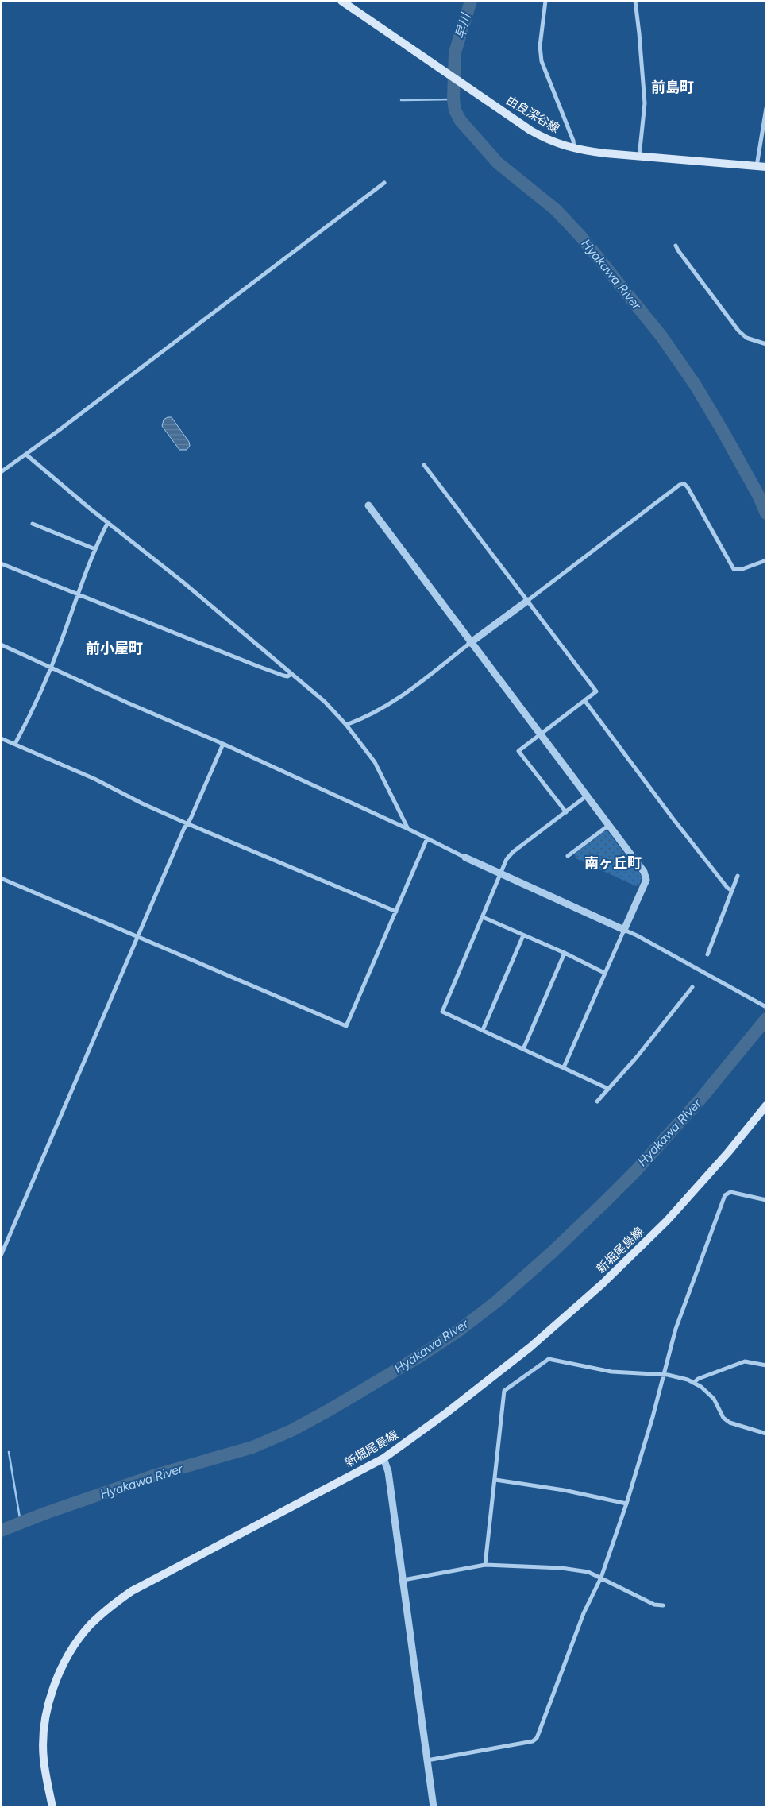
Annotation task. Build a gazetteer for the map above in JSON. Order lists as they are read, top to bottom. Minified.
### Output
{"streets":{"main road":["由良深谷線","新堀尾島線"]},"districts":["前島町","前小屋町","南ヶ丘町"],"water":["早川","Hyakawa River"]}
